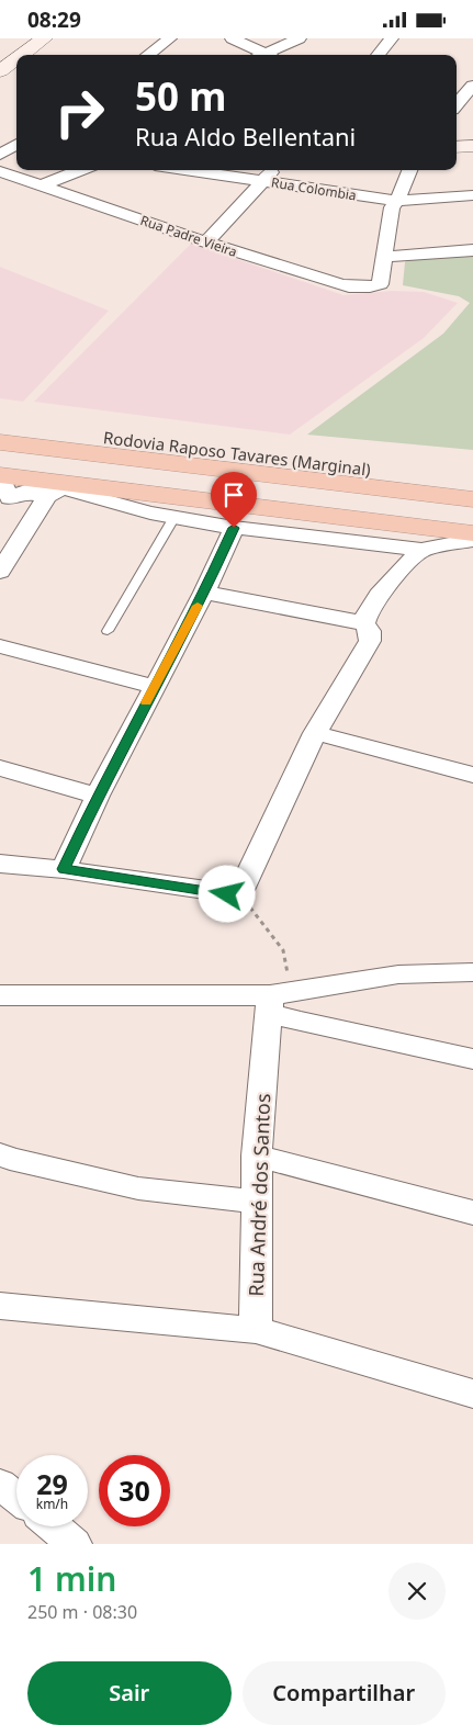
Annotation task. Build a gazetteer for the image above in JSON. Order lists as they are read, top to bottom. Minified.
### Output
{"streets":{"highway":["Rodovia Raposo Tavares (Marginal)"],"street":["Rua Colombia","Rua Padre Vieira","Rua André dos Santos"]},"page":{"status":"08:29","turn":["50 m","Rua Aldo Bellentani"],"speed":"29 km/h","limit":"30","heading":["1 min","250 m · 08:30"],"buttons":["Sair","Compartilhar"]}}
